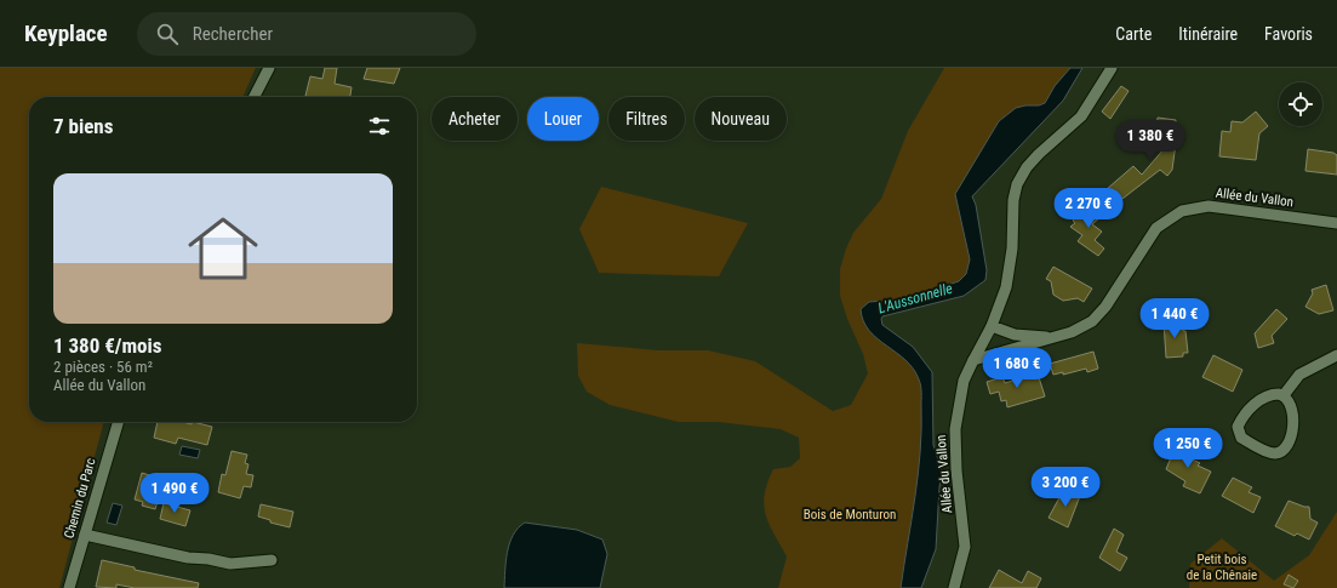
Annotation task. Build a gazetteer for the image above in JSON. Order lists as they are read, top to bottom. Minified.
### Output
{"streets":{"street":["Allée du Vallon","Chemin du Parc"]},"water":["L'Aussonnelle"],"parks":["Bois de Monturon","Petit bois de la Chênaie"],"page":{"header":"Keyplace","search":"Rechercher","nav":["Carte","Itinéraire","Favoris"],"chip":["Acheter","Louer","Filtres","Nouveau"],"heading":"7 biens","price":["1 380 €","2 270 €","1 440 €","1 680 €","1 250 €","3 200 €","1 490 €"],"list":[{"name":"1 380 €/mois","note":"2 pièces · 56 m² · Allée du Vallon"}]}}
